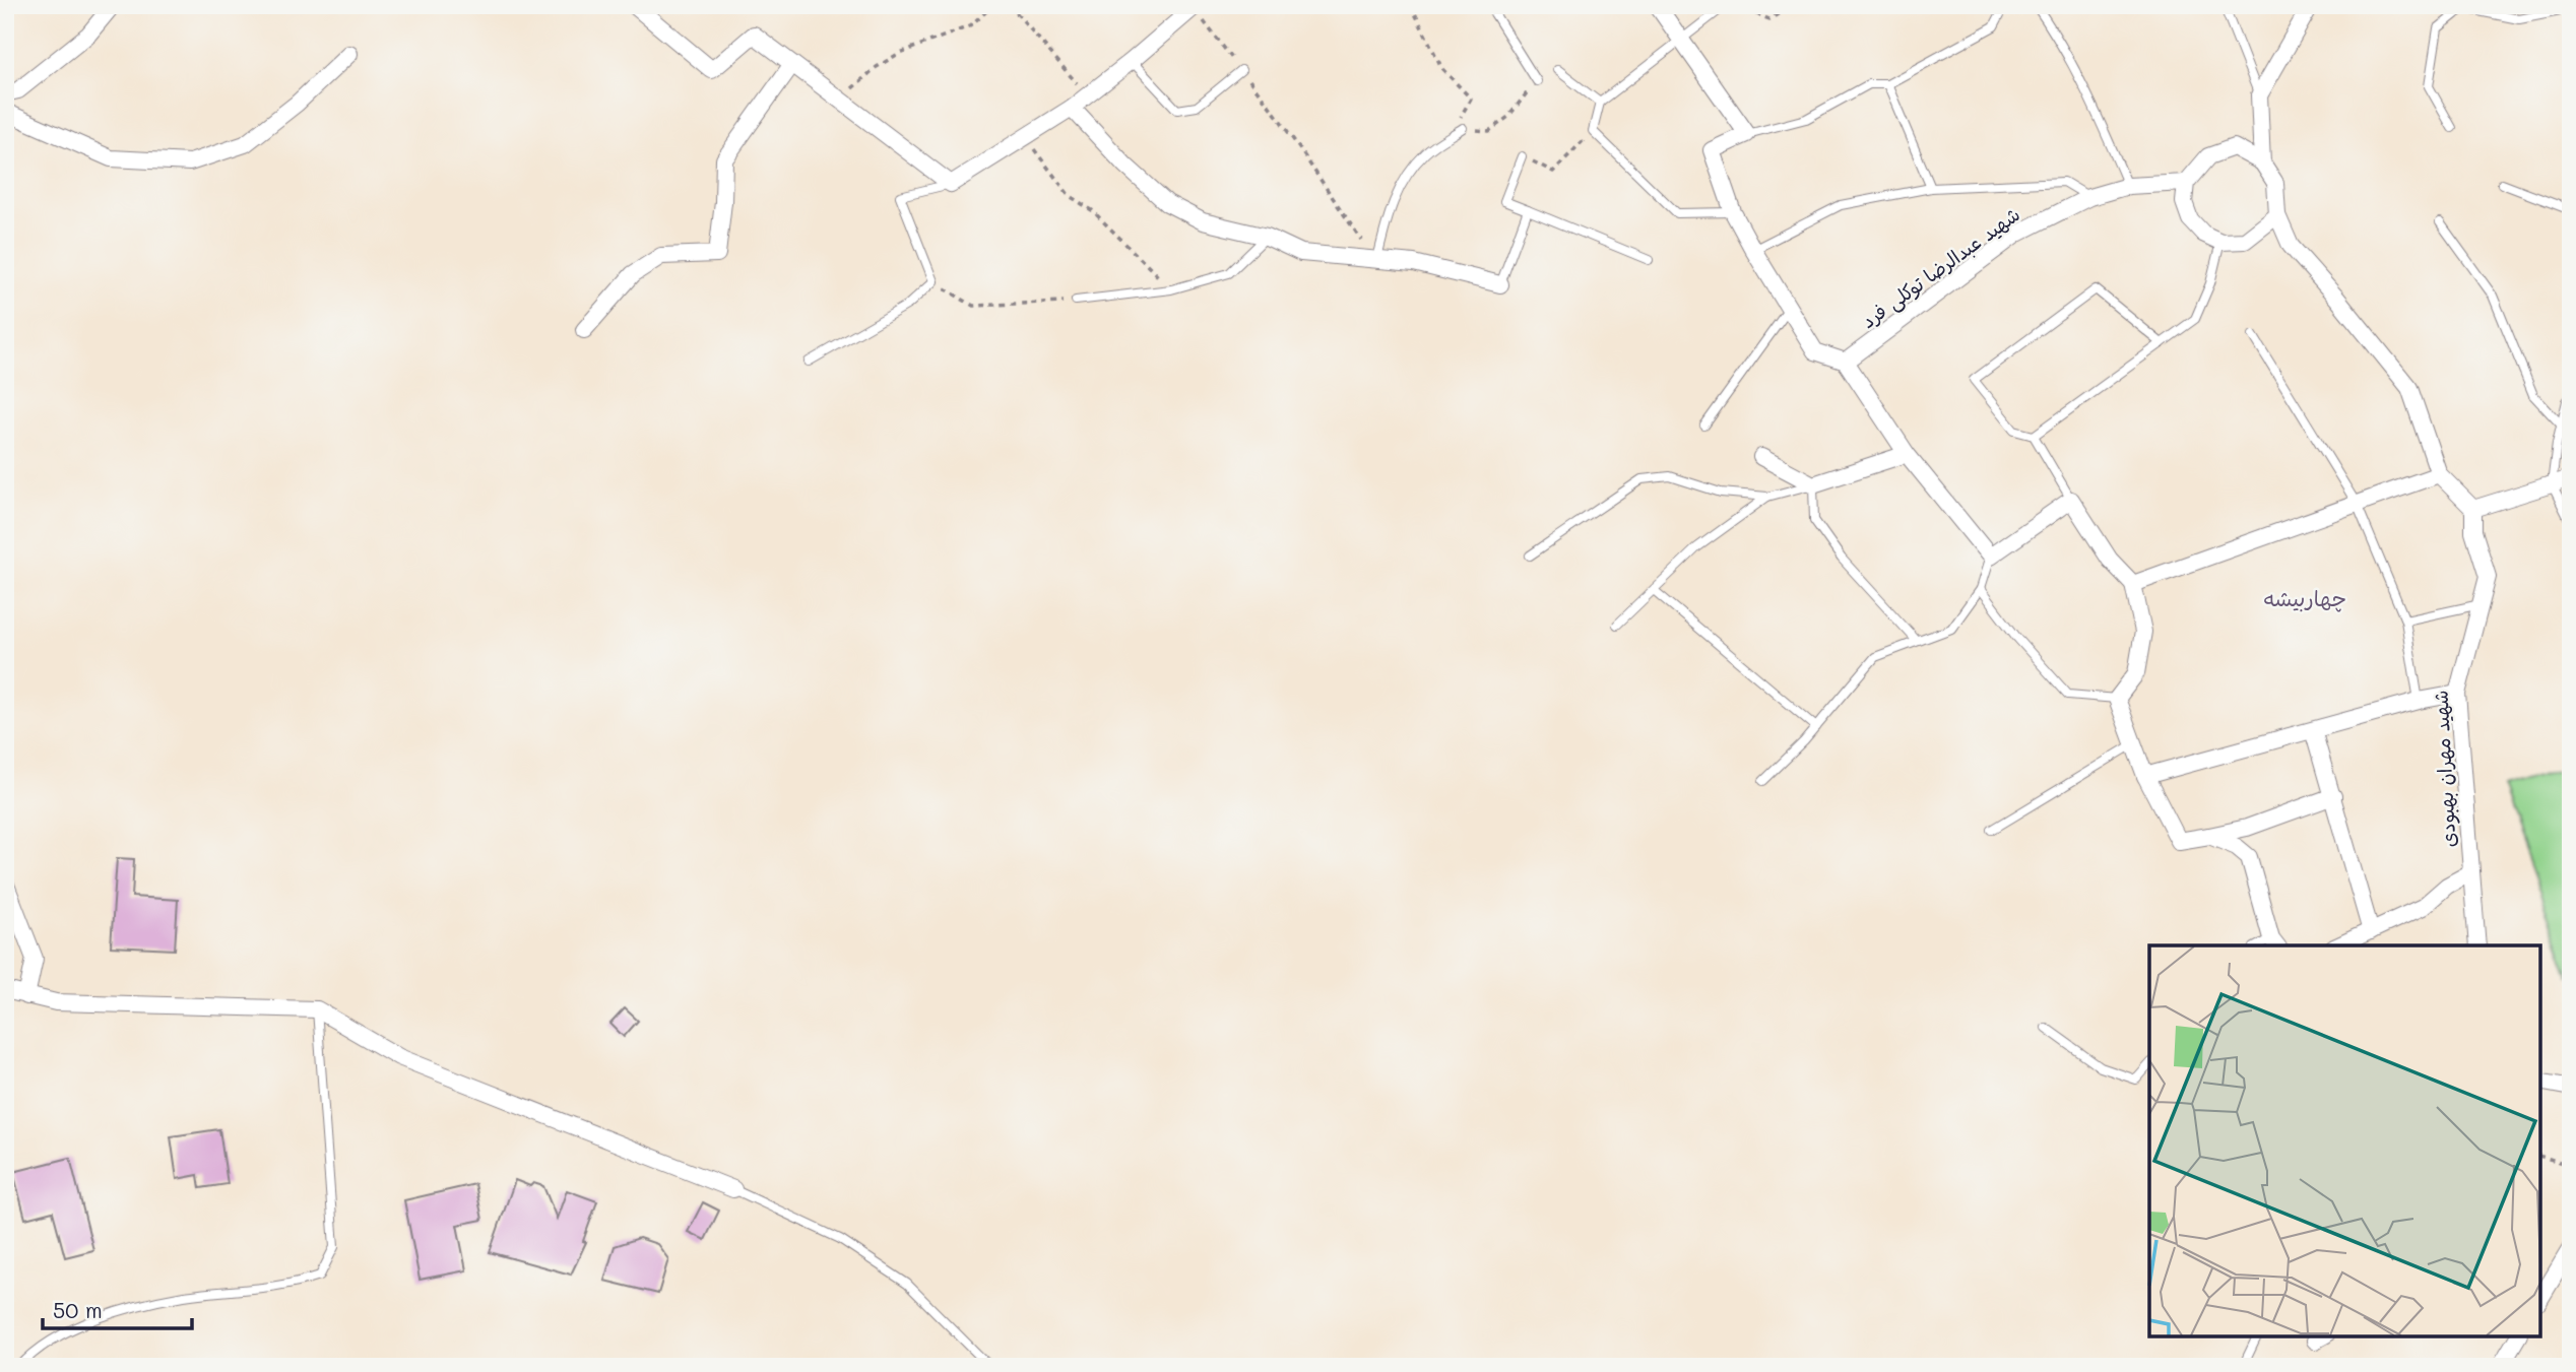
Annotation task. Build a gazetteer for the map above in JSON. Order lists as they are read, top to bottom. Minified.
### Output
{"streets":{"street":["شهید عبدالرضا توکلی فرد","شهید مهران بهبودی"]},"districts":["چهاربیشه"],"scale_bar":"50 m"}
